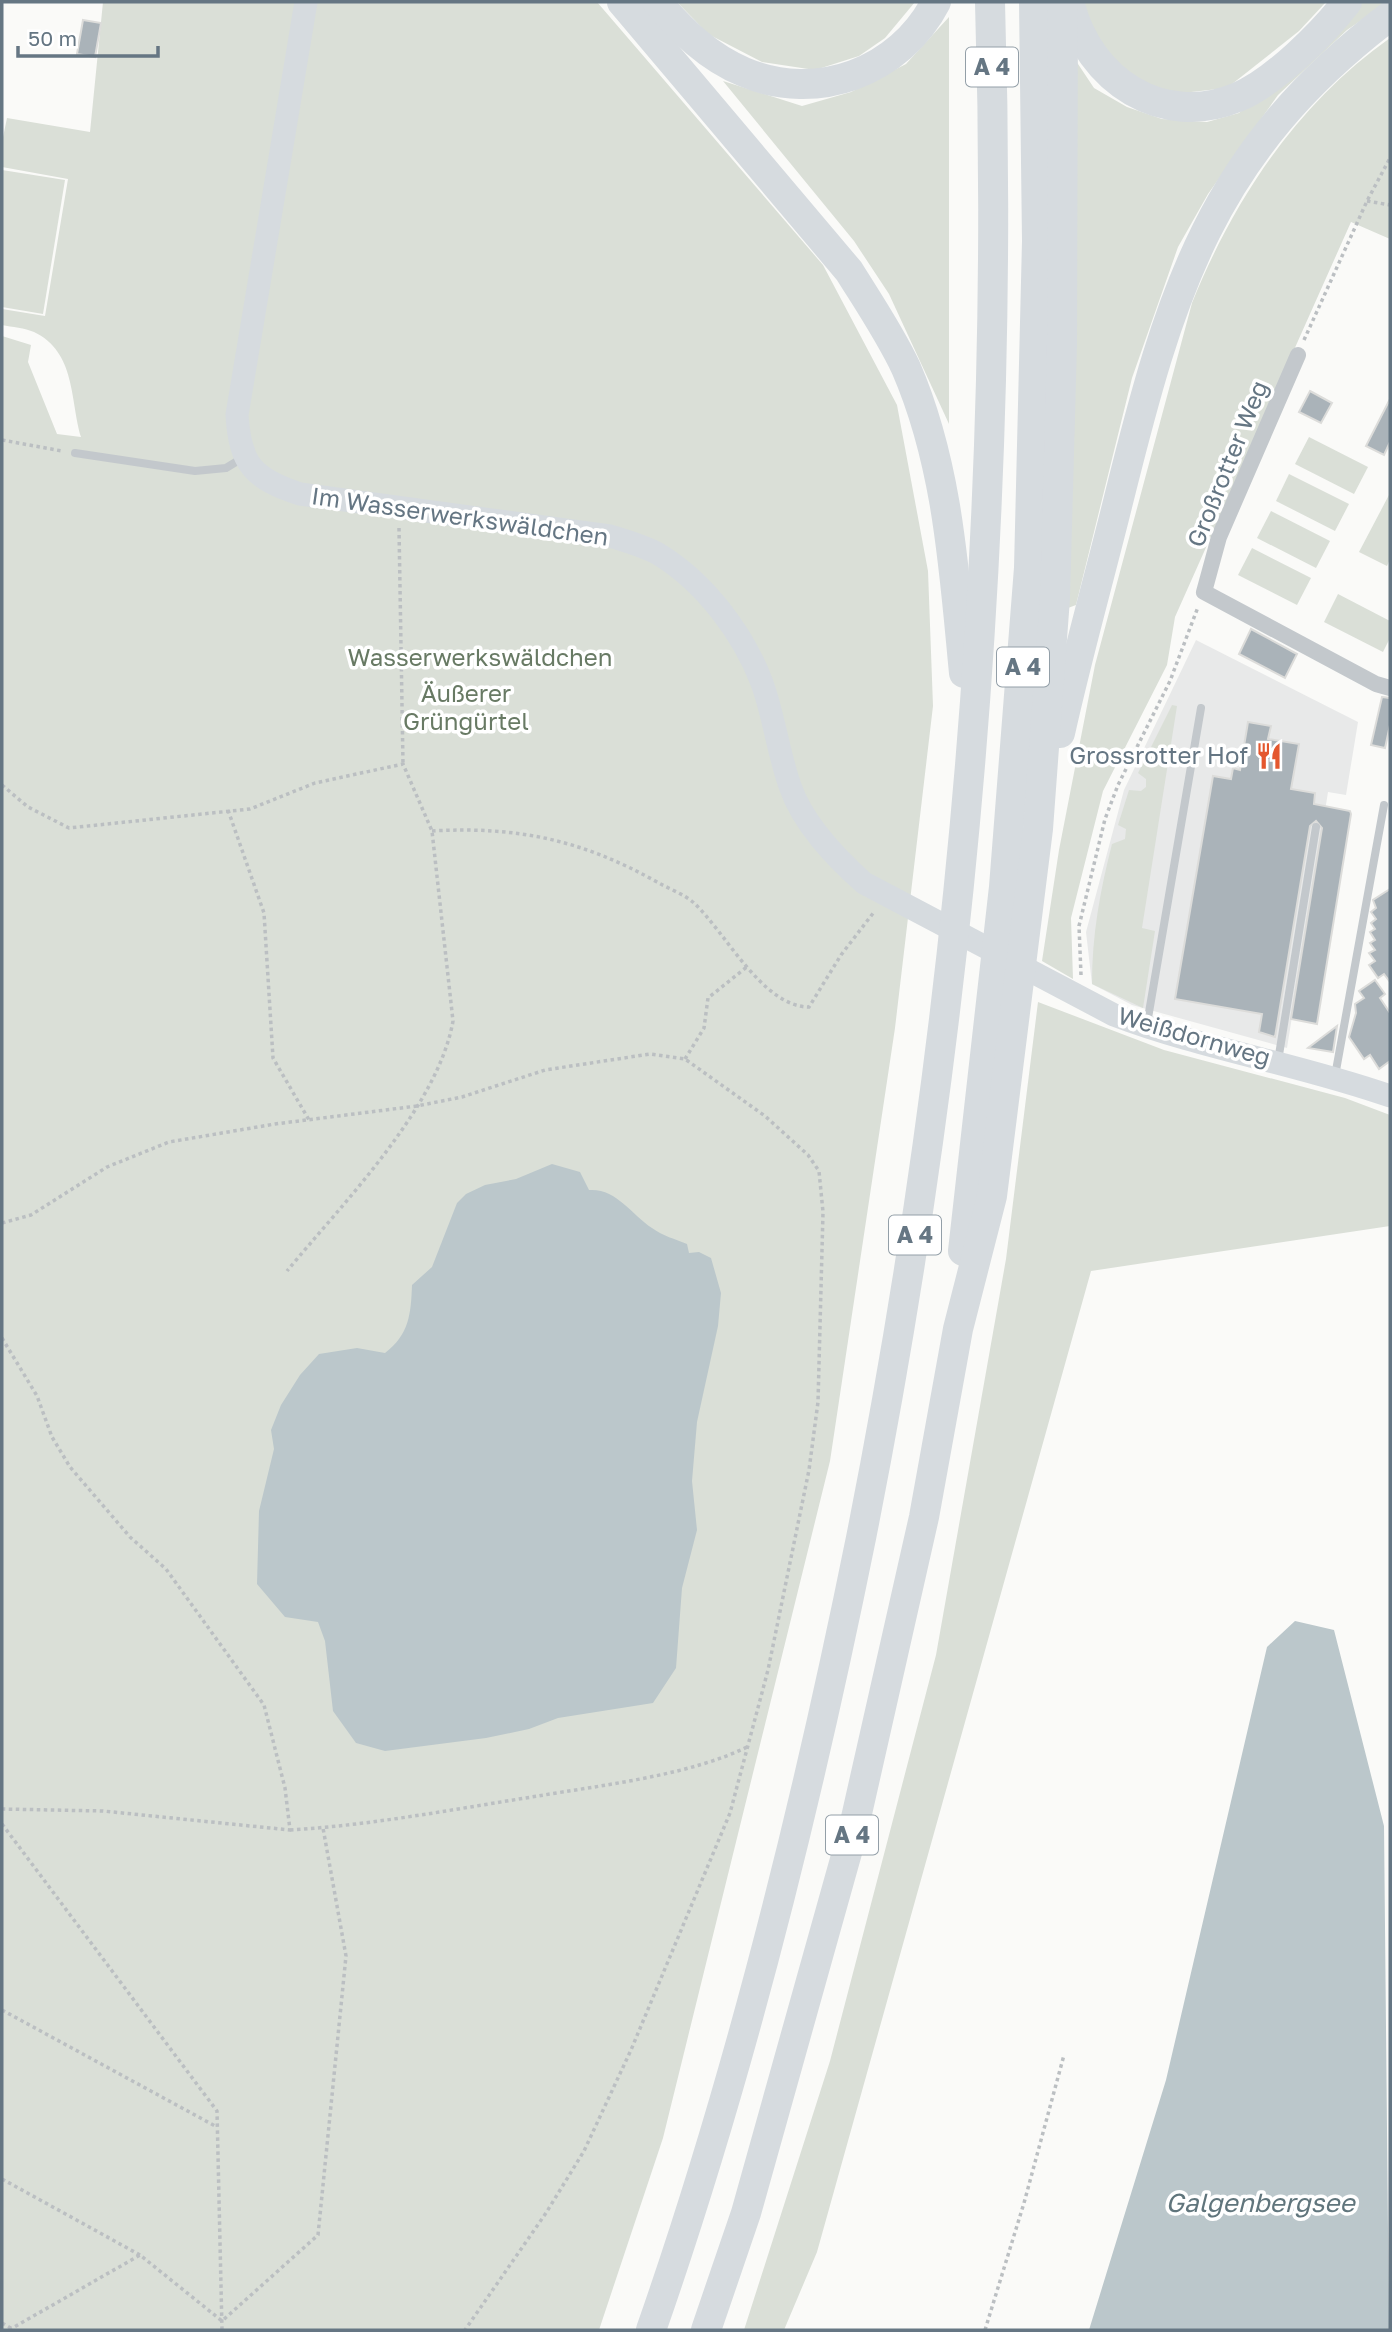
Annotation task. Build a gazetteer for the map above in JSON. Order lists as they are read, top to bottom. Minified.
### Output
{"streets":{"highway":["A 4"],"street":["Großrotter Weg","Im Wasserwerkswäldchen","Weißdornweg"]},"crossings":[["Im Wasserwerkswäldchen","Weißdornweg"]],"water":["Galgenbergsee"],"parks":["Wasserwerkswäldchen","Äußerer Grüngürtel"],"places":{"restaurant":["Grossrotter Hof"]},"scale_bar":"50 m"}
